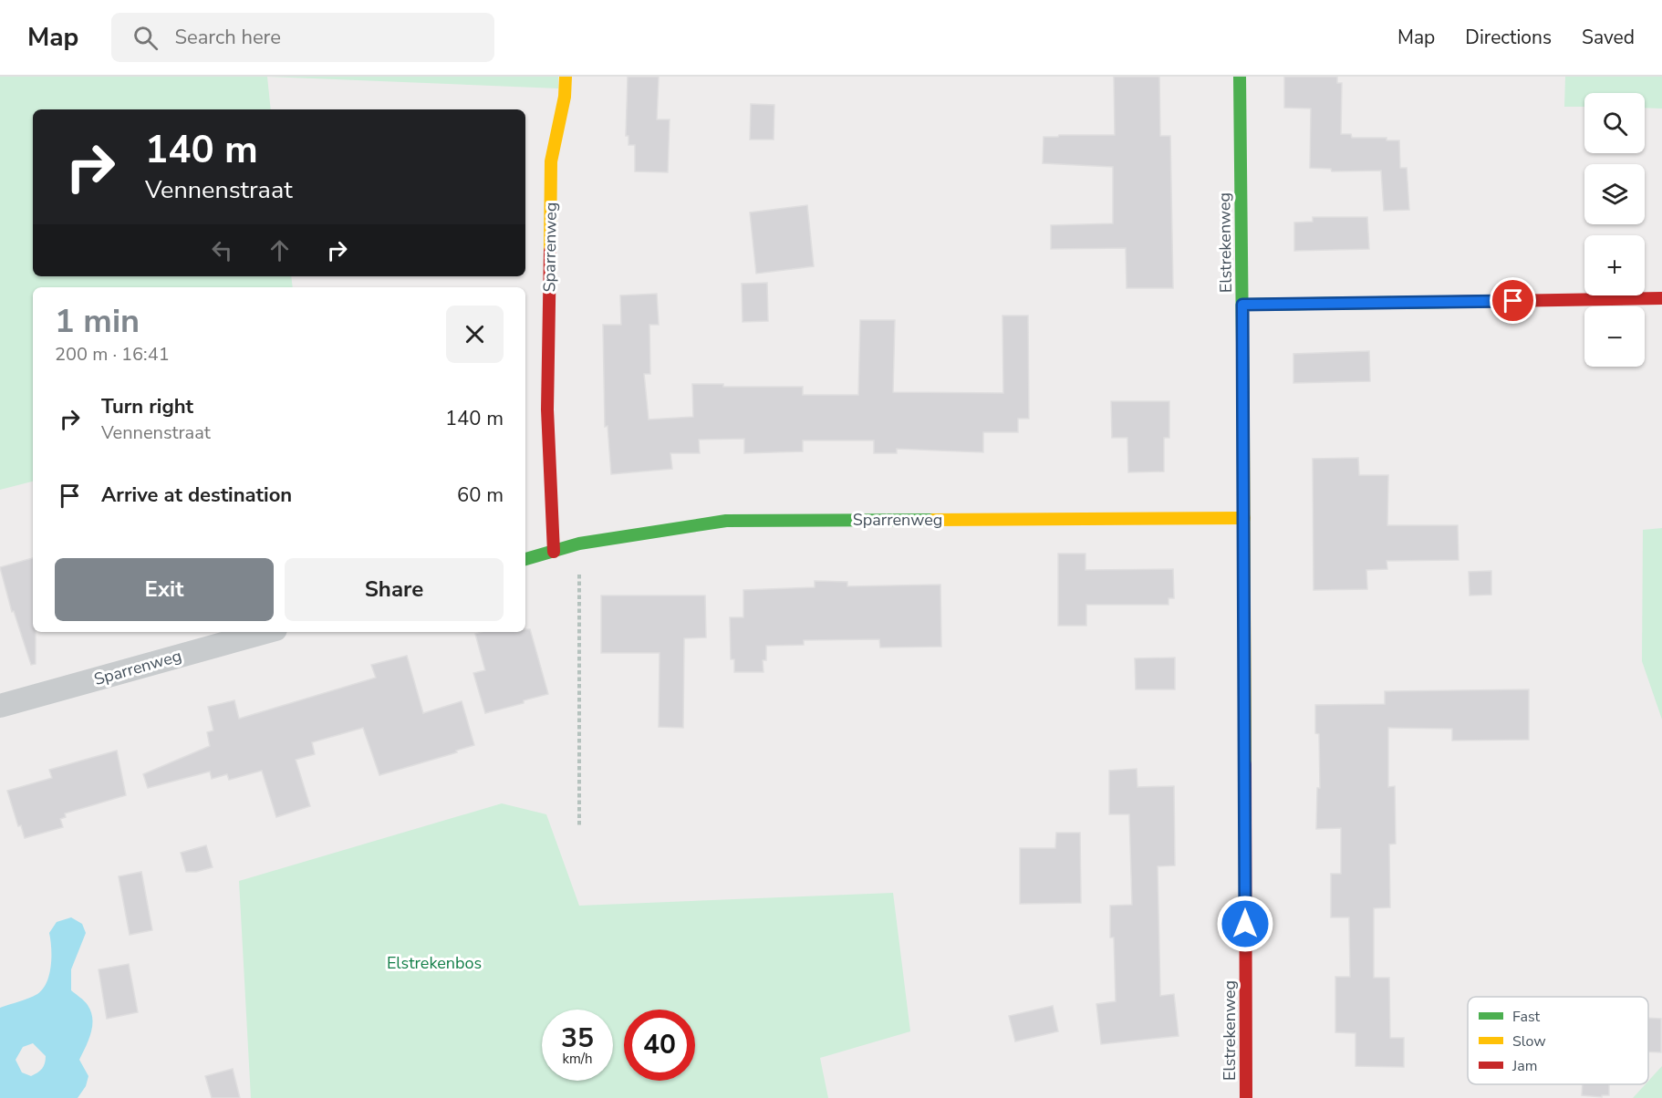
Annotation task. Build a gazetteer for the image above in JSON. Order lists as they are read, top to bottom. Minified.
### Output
{"streets":{"street":["Elstrekenweg","Sparrenweg"]},"crossings":[["Elstrekenweg","Sparrenweg"]],"parks":["Elstrekenbos"],"legend":["Fast","Slow","Jam"],"page":{"header":"Map","search":"Search here","nav":["Map","Directions","Saved"],"map_buttons":["+","−"],"turn":["140 m","Vennenstraat"],"heading":["1 min","200 m · 16:41"],"list":[{"name":"Turn right","note":"Vennenstraat","value":"140 m"},{"name":"Arrive at destination","value":"60 m"}],"buttons":["Exit","Share"],"speed":"35 km/h","limit":"40"}}
